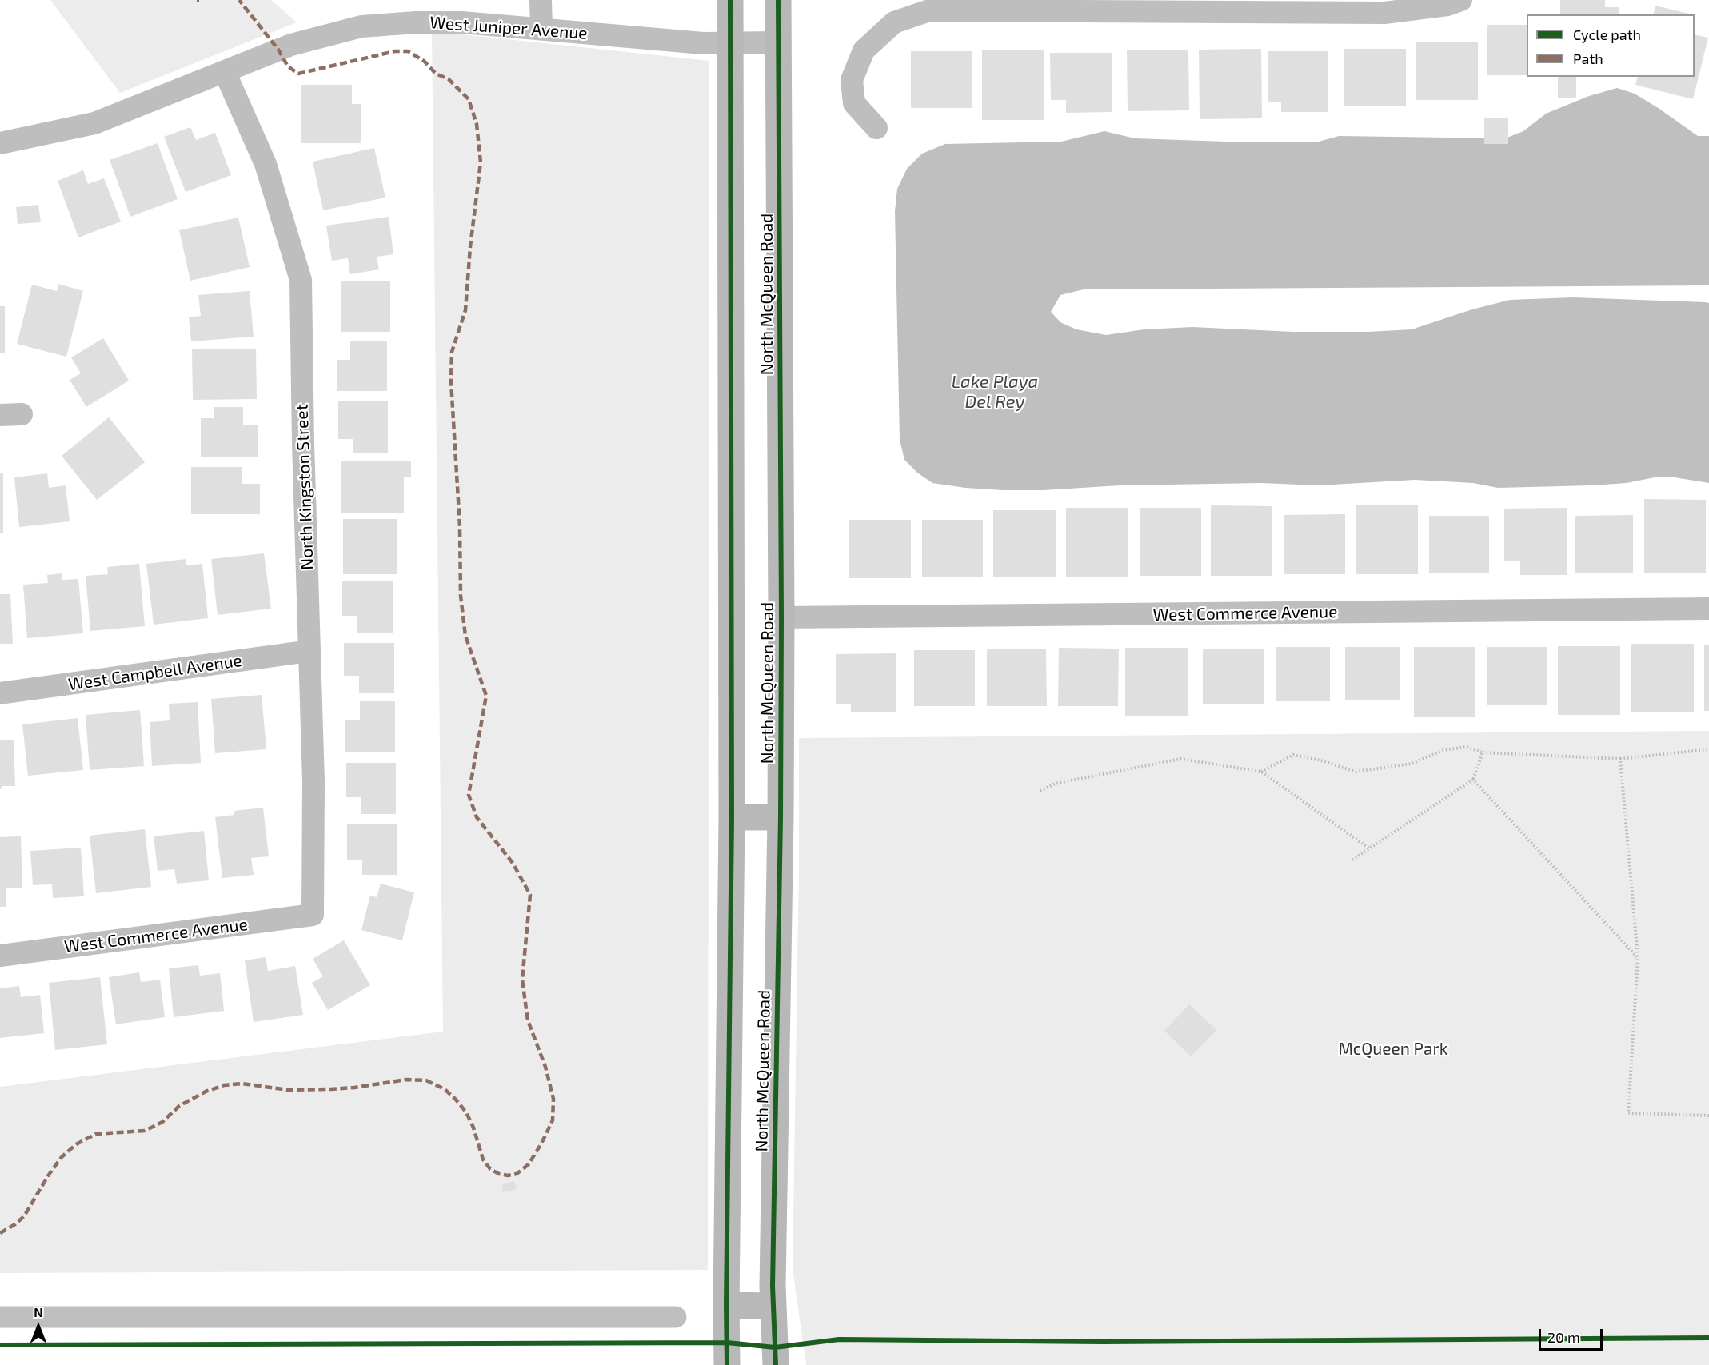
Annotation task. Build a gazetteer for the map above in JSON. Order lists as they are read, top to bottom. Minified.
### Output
{"streets":{"main road":["North McQueen Road"],"street":["West Juniper Avenue","North Kingston Street","West Commerce Avenue","West Campbell Avenue"]},"crossings":[["West Juniper Avenue","North McQueen Road"],["West Juniper Avenue","North Kingston Street"],["North McQueen Road","West Commerce Avenue"],["North Kingston Street","West Commerce Avenue"],["North Kingston Street","West Campbell Avenue"]],"water":["Lake Playa Del Rey"],"parks":["McQueen Park"],"legend":["Cycle path","Path"],"scale_bar":"20 m","north":"top"}
